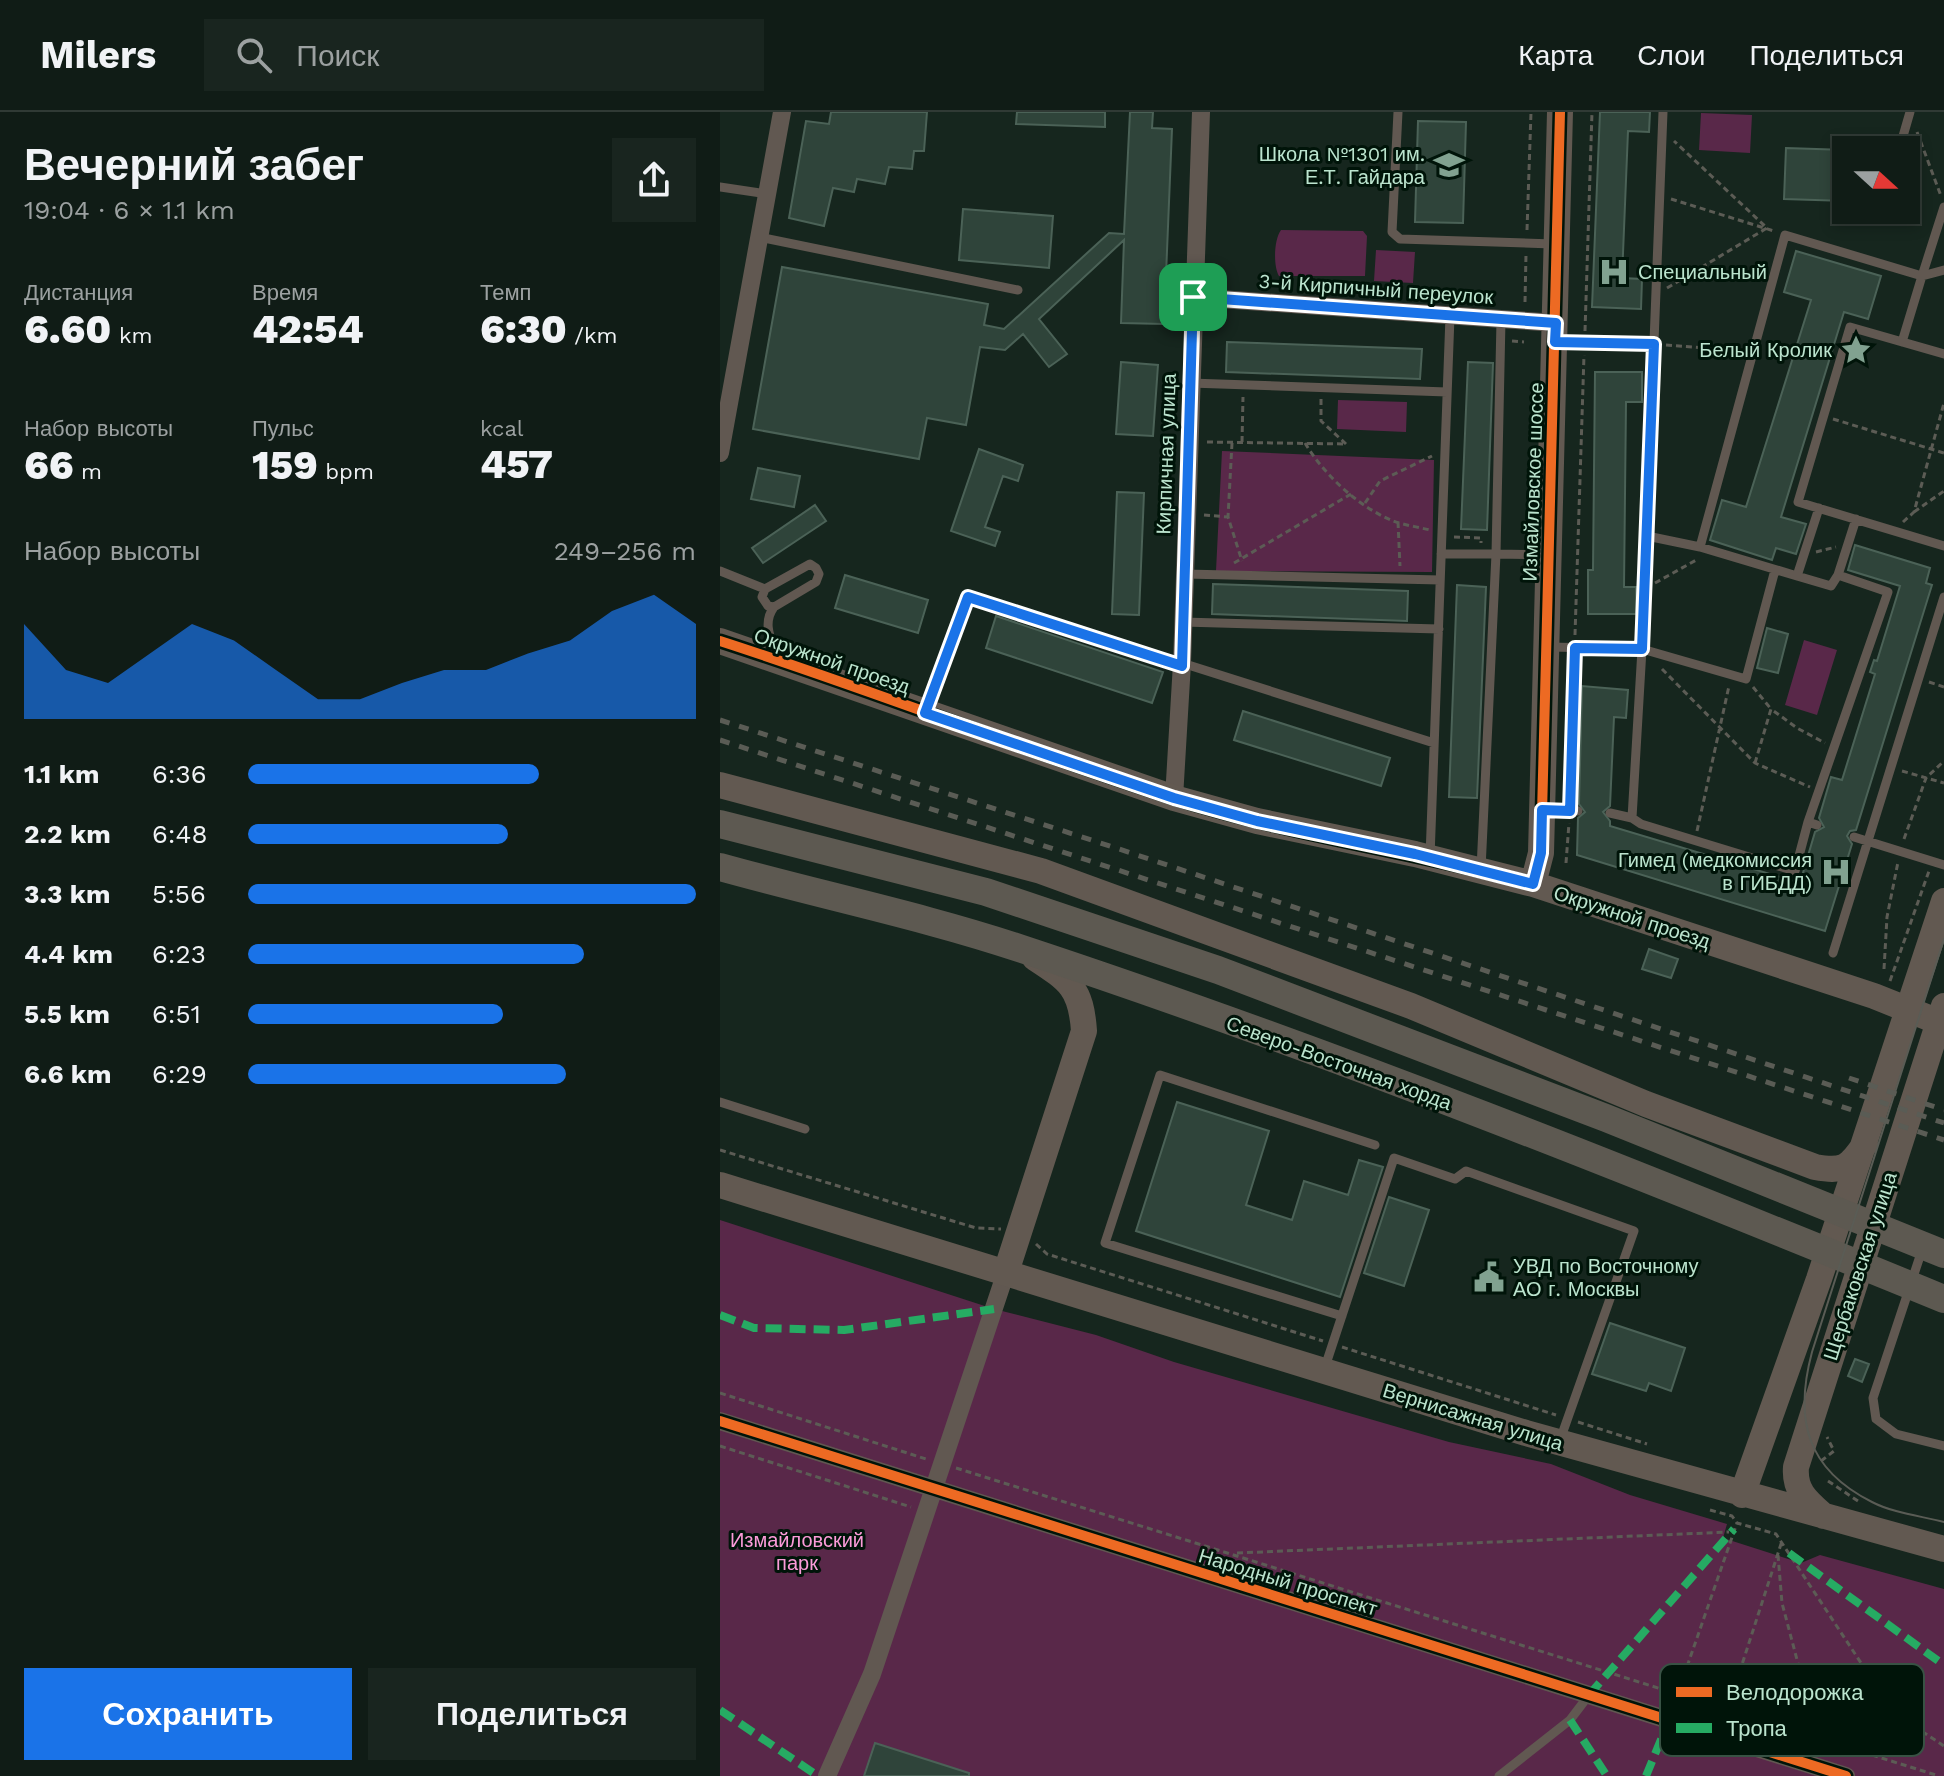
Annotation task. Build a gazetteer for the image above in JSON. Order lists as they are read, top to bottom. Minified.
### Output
{"streets":{"main road":["Измайловское шоссе","Окружной проезд","Северо-Восточная хорда","Щербаковская улица","Вернисажная улица"],"street":["3-й Кирпичный переулок","Кирпичная улица","Народный проспект"]},"crossings":[["3-й Кирпичный переулок","Кирпичная улица"],["3-й Кирпичный переулок","Измайловское шоссе"],["Кирпичная улица","Окружной проезд"],["Измайловское шоссе","Окружной проезд"],["Окружной проезд","Щербаковская улица"],["Щербаковская улица","Вернисажная улица"]],"parks":["Измайловский парк"],"places":{"school or university":["Школа №1301 им. Е.Т. Гайдара"],"hospital":["Специальный","Гимед (медкомиссия в ГИБДД)"],"place":["Белый Кролик"],"public building":["УВД по Восточному АО г. Москвы"]},"legend":["Велодорожка","Тропа"],"north":"right","page":{"header":"Milers","search":"Поиск","nav":["Карта","Слои","Поделиться"],"heading":["Вечерний забег","19:04 · 6 × 1.1 km"],"stats":[["Дистанция","6.60 km"],["Время","42:54"],["Темп","6:30 /km"],["Набор высоты","66 m"],["Пульс","159 bpm"],["kcal","457"]],"chart":["Набор высоты","249–256 m"],"list":[{"name":"1.1 km","note":"6:36"},{"name":"2.2 km","note":"6:48"},{"name":"3.3 km","note":"5:56"},{"name":"4.4 km","note":"6:23"},{"name":"5.5 km","note":"6:51"},{"name":"6.6 km","note":"6:29"}],"buttons":["Сохранить","Поделиться"]}}
